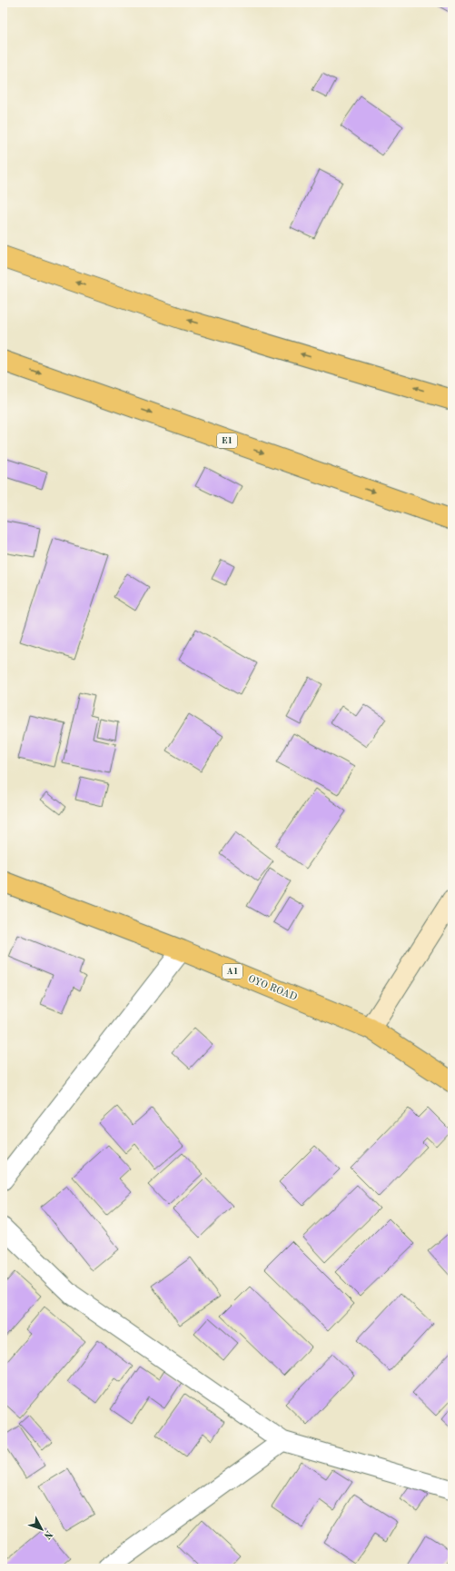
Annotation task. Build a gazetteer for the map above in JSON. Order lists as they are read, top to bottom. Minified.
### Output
{"streets":{"highway":["E1","A1","OYO ROAD"]},"north":"bottom right"}
